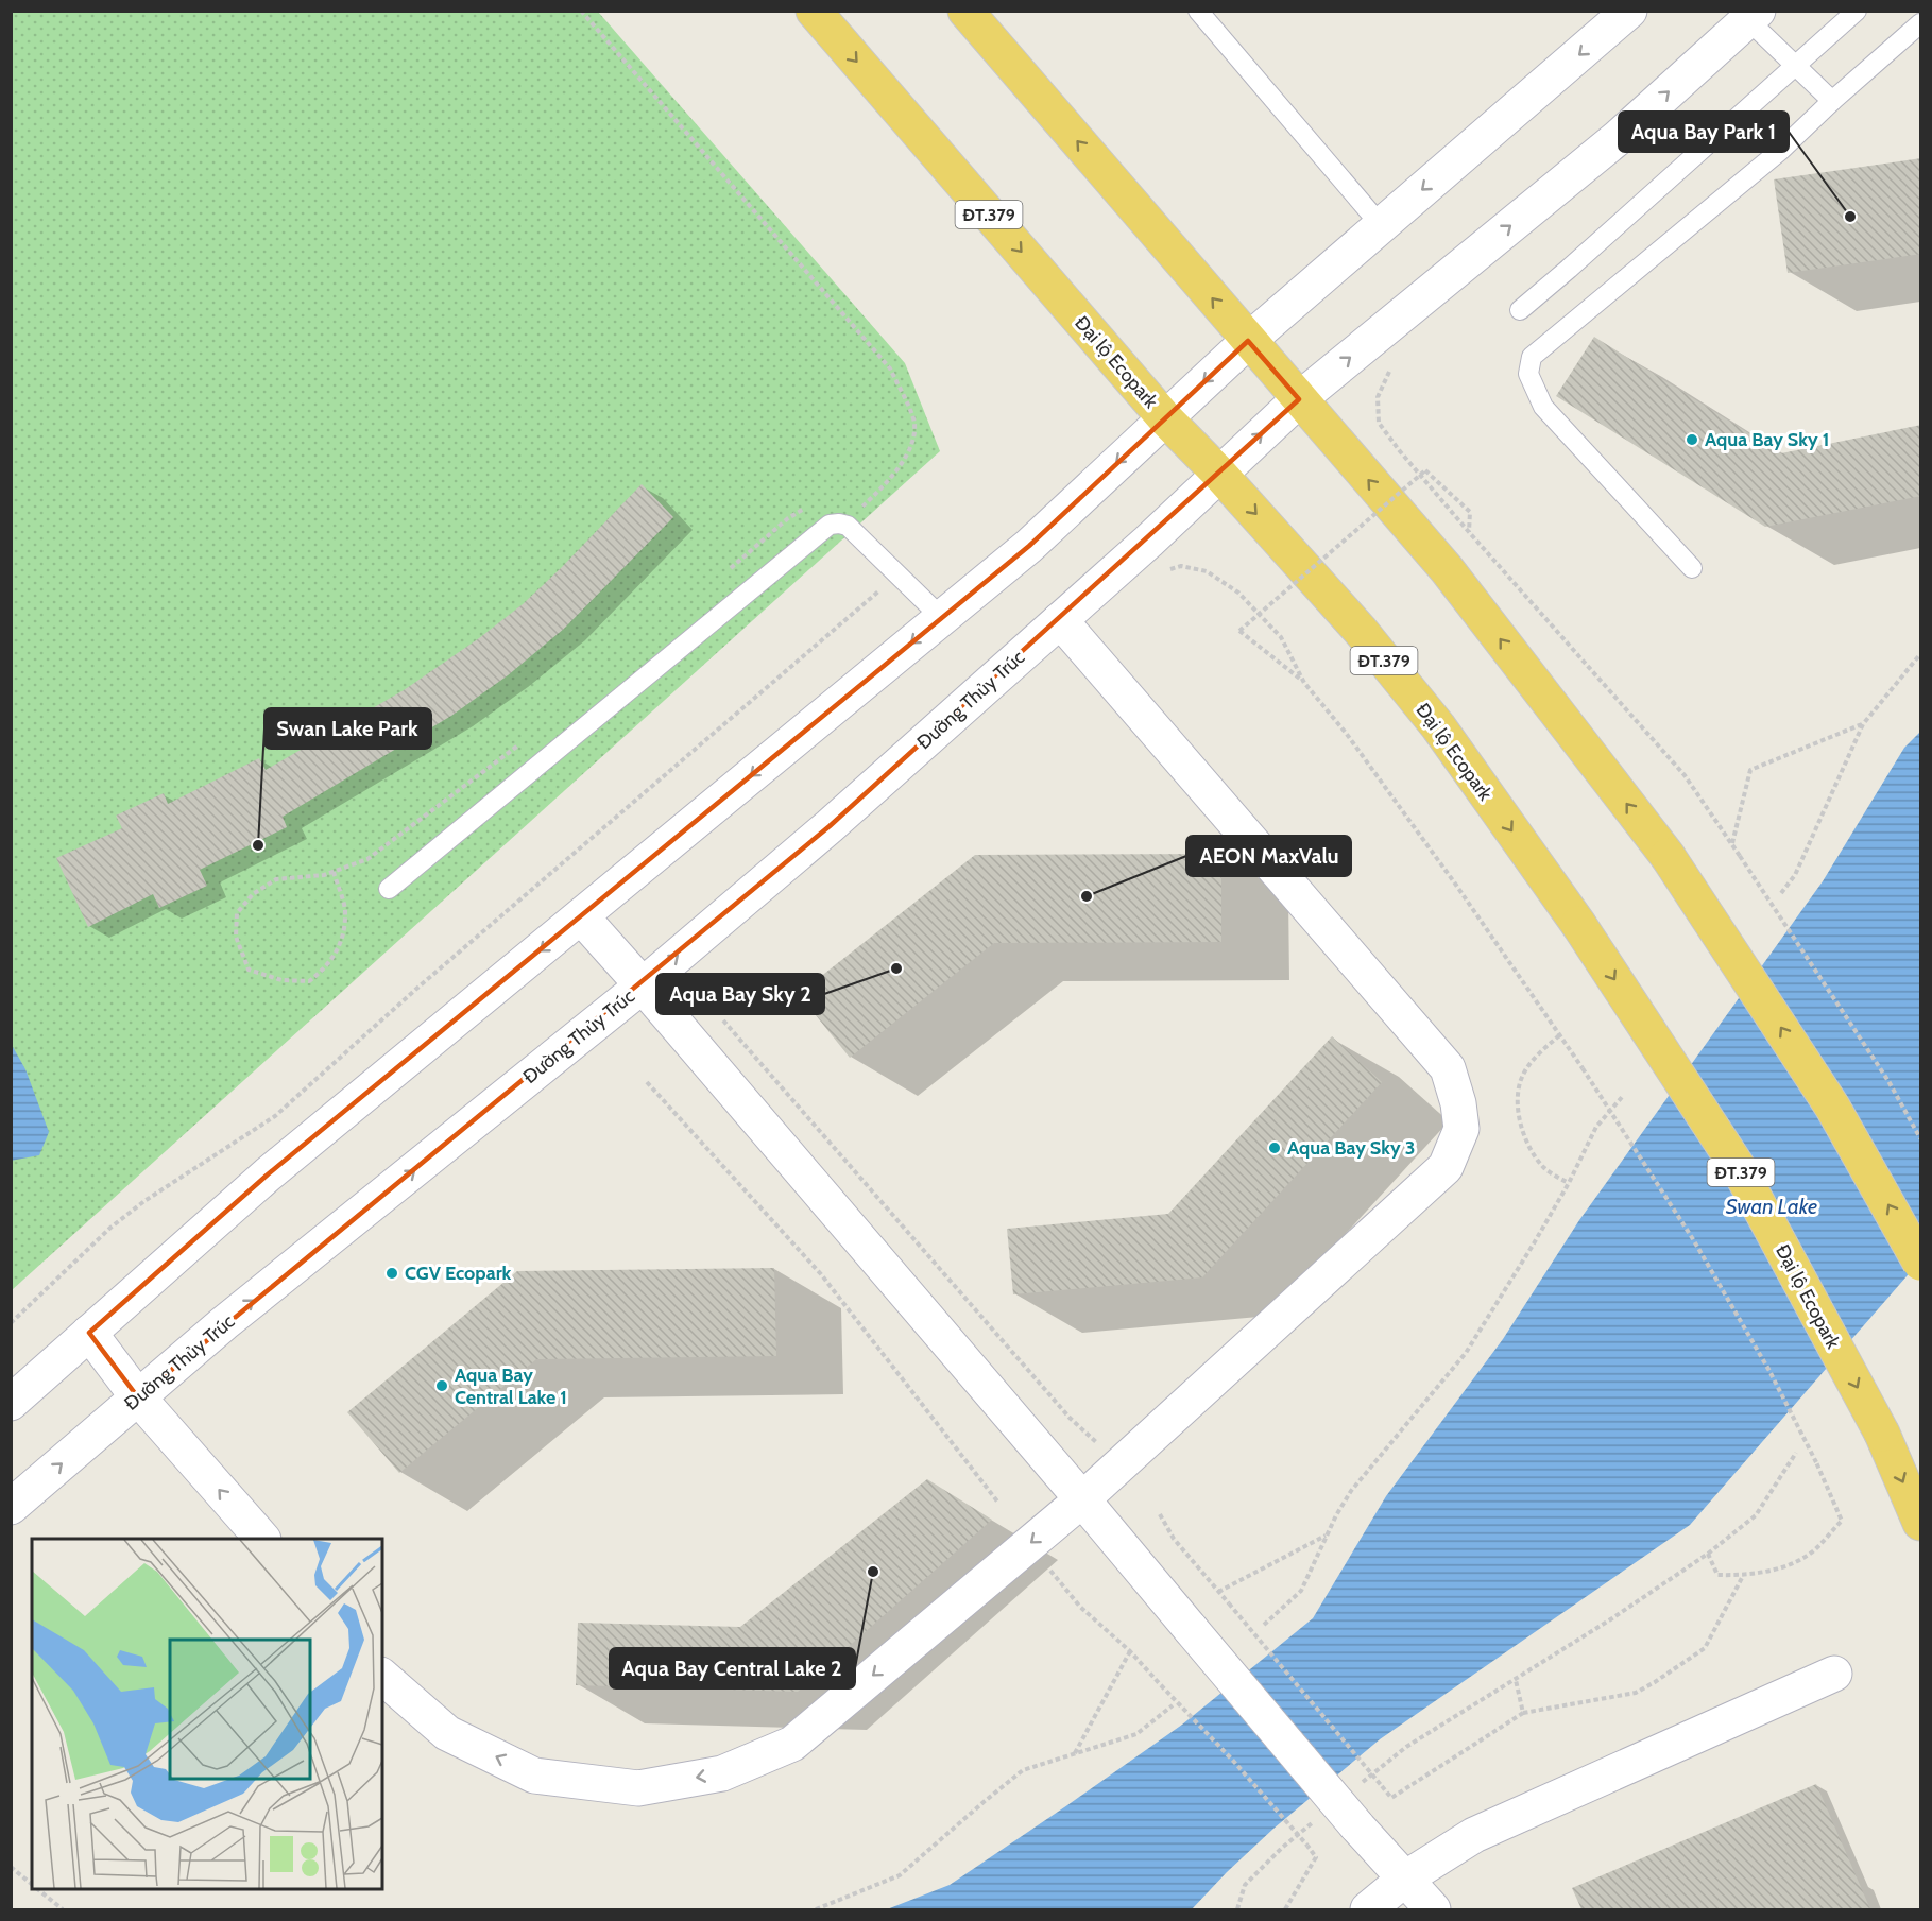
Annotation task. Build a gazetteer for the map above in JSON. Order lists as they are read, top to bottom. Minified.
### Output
{"streets":{"highway":["ĐT.379","Đại lộ Ecopark"],"street":["Đường Thủy Trúc"]},"crossings":[["Đại lộ Ecopark","Đường Thủy Trúc"]],"water":["Swan Lake"],"places":["Aqua Bay Park 1","Aqua Bay Sky 1","Swan Lake Park","AEON MaxValu","Aqua Bay Sky 2","Aqua Bay Sky 3","CGV Ecopark","Aqua Bay Central Lake 1","Aqua Bay Central Lake 2"]}
